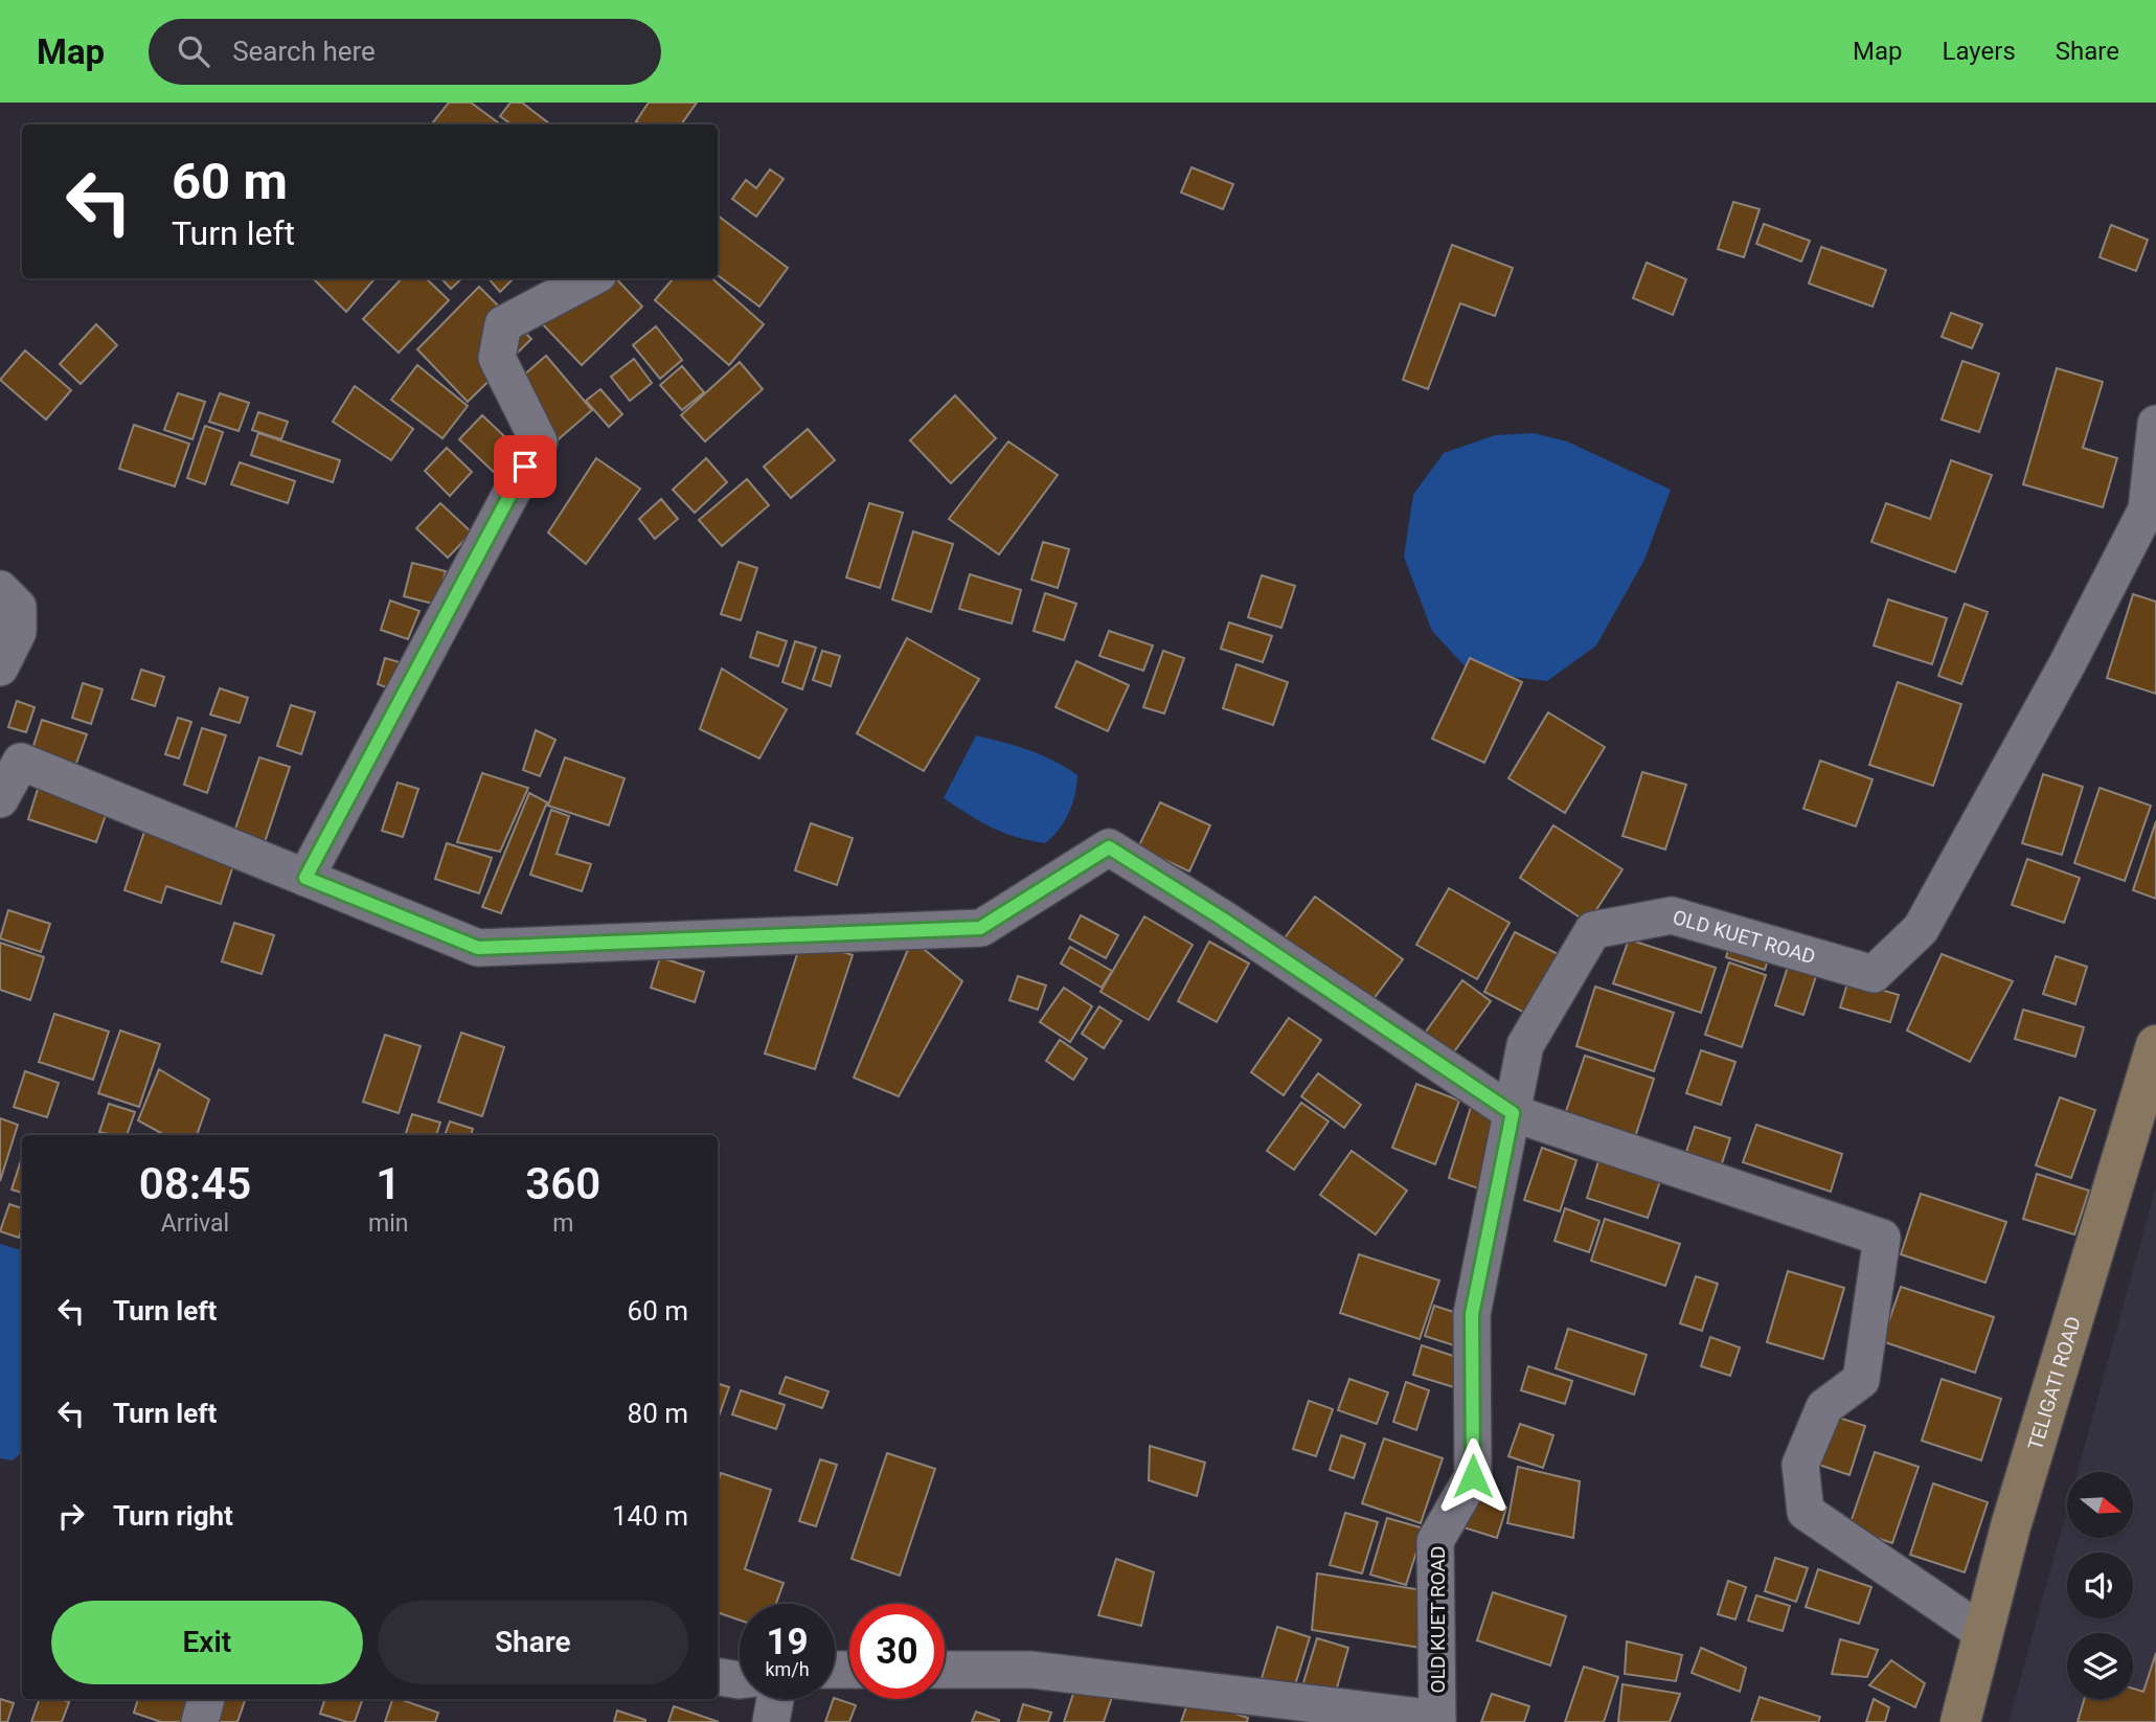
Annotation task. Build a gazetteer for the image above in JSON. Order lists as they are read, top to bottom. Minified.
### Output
{"streets":{"main road":["TELIGATI ROAD"],"street":["OLD KUET ROAD"]},"north":"right","page":{"header":"Map","search":"Search here","nav":["Map","Layers","Share"],"turn":["60 m","Turn left"],"eta":["08:45","Arrival","1","min","360","m"],"list":[{"name":"Turn left","value":"60 m"},{"name":"Turn left","value":"80 m"},{"name":"Turn right","value":"140 m"}],"buttons":["Exit","Share"],"speed":"19 km/h","limit":"30"}}
